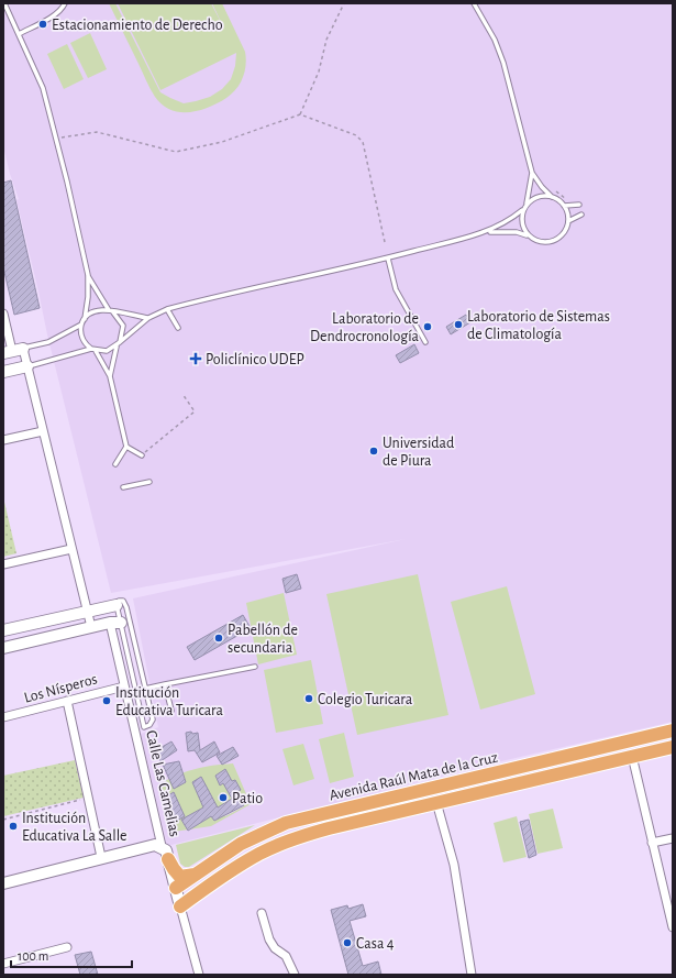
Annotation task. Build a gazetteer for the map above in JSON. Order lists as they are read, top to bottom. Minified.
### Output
{"streets":{"main road":["Avenida Raúl Mata de la Cruz"],"street":["Los Nísperos","Calle Las Camelias"]},"crossings":[["Los Nísperos","Calle Las Camelias"],["Avenida Raúl Mata de la Cruz","Calle Las Camelias"]],"places":{"other":["Estacionamiento de Derecho","Laboratorio de Sistemas de Climatología","Laboratorio de Dendrocronología","Universidad de Piura","Pabellón de secundaria","Colegio Turicara","Institución Educativa Turicara","Patio","Institución Educativa La Salle","Casa 4"],"health":["Policlínico UDEP"]},"scale_bar":"100 m"}
